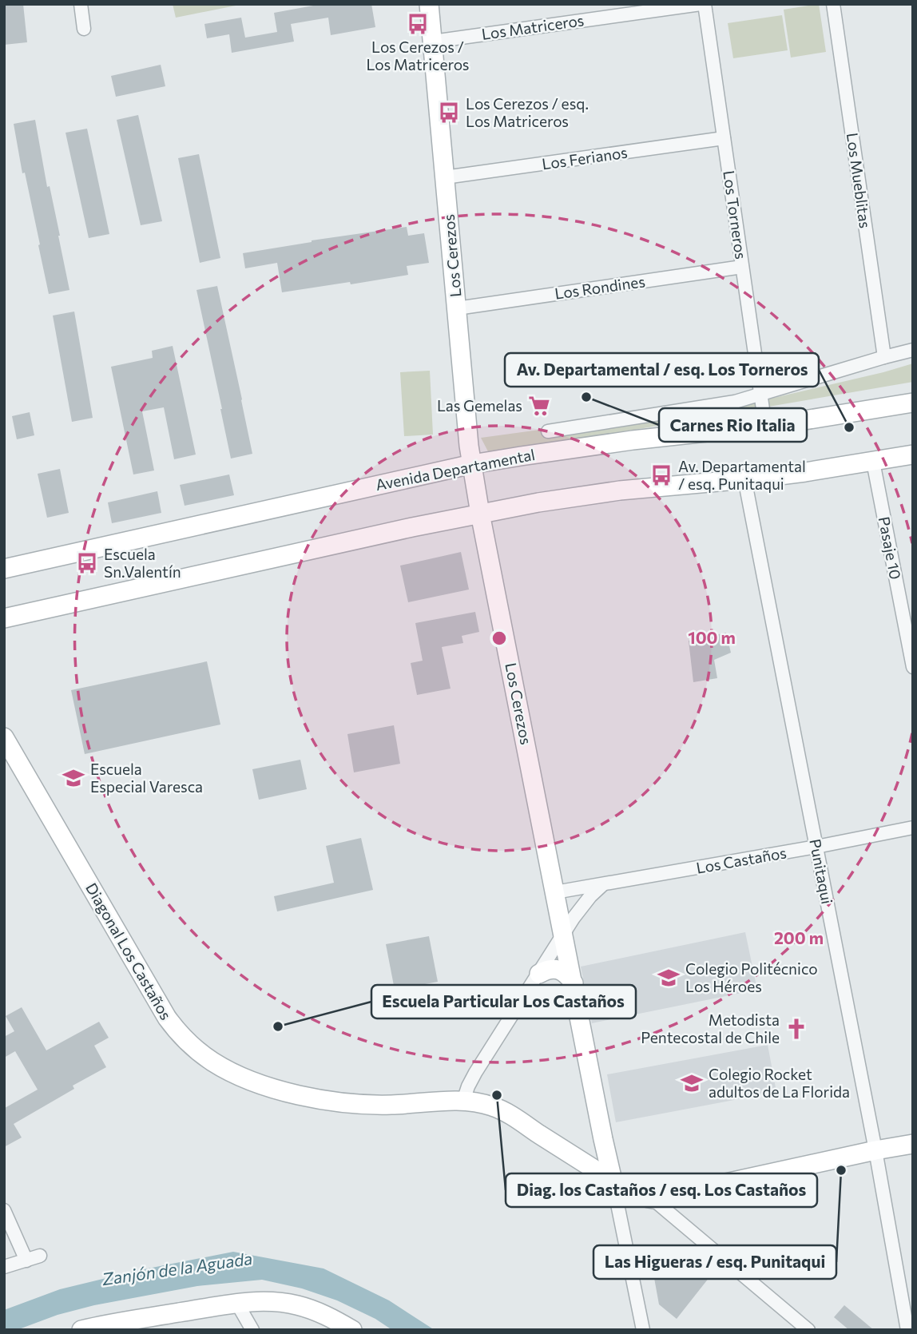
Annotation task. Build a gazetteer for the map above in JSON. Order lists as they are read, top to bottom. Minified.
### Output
{"streets":{"street":["Los Matriceros","Los Ferianos","Los Mueblitas","Los Torneros","Los Cerezos","Los Rondines","Avenida Departamental","Pasaje 10","Los Castaños","Punitaqui","Diagonal Los Castaños"]},"crossings":[["Los Matriceros","Los Cerezos"],["Los Ferianos","Los Torneros"],["Los Ferianos","Los Cerezos"],["Los Torneros","Los Rondines"],["Los Torneros","Avenida Departamental"],["Los Cerezos","Los Rondines"],["Los Cerezos","Avenida Departamental"],["Los Cerezos","Los Castaños"],["Los Cerezos","Diagonal Los Castaños"],["Los Castaños","Punitaqui"]],"water":["Zanjón de la Aguada"],"places":{"bus stop":["Los Cerezos / Los Matriceros","Los Cerezos / esq. Los Matriceros","Av. Departamental / esq. Punitaqui","Escuela Sn.Valentín"],"other":["Carnes Rio Italia","Av. Departamental / esq. Los Torneros","Escuela Particular Los Castaños","Diag. los Castaños / esq. Los Castaños","Las Higueras / esq. Punitaqui"],"supermarket":["Las Gemelas"],"school or university":["Escuela Especial Varesca","Colegio Politécnico Los Héroes","Colegio Rocket adultos de La Florida"],"church":["Metodista Pentecostal de Chile"]},"rings":["100 m","200 m"]}
